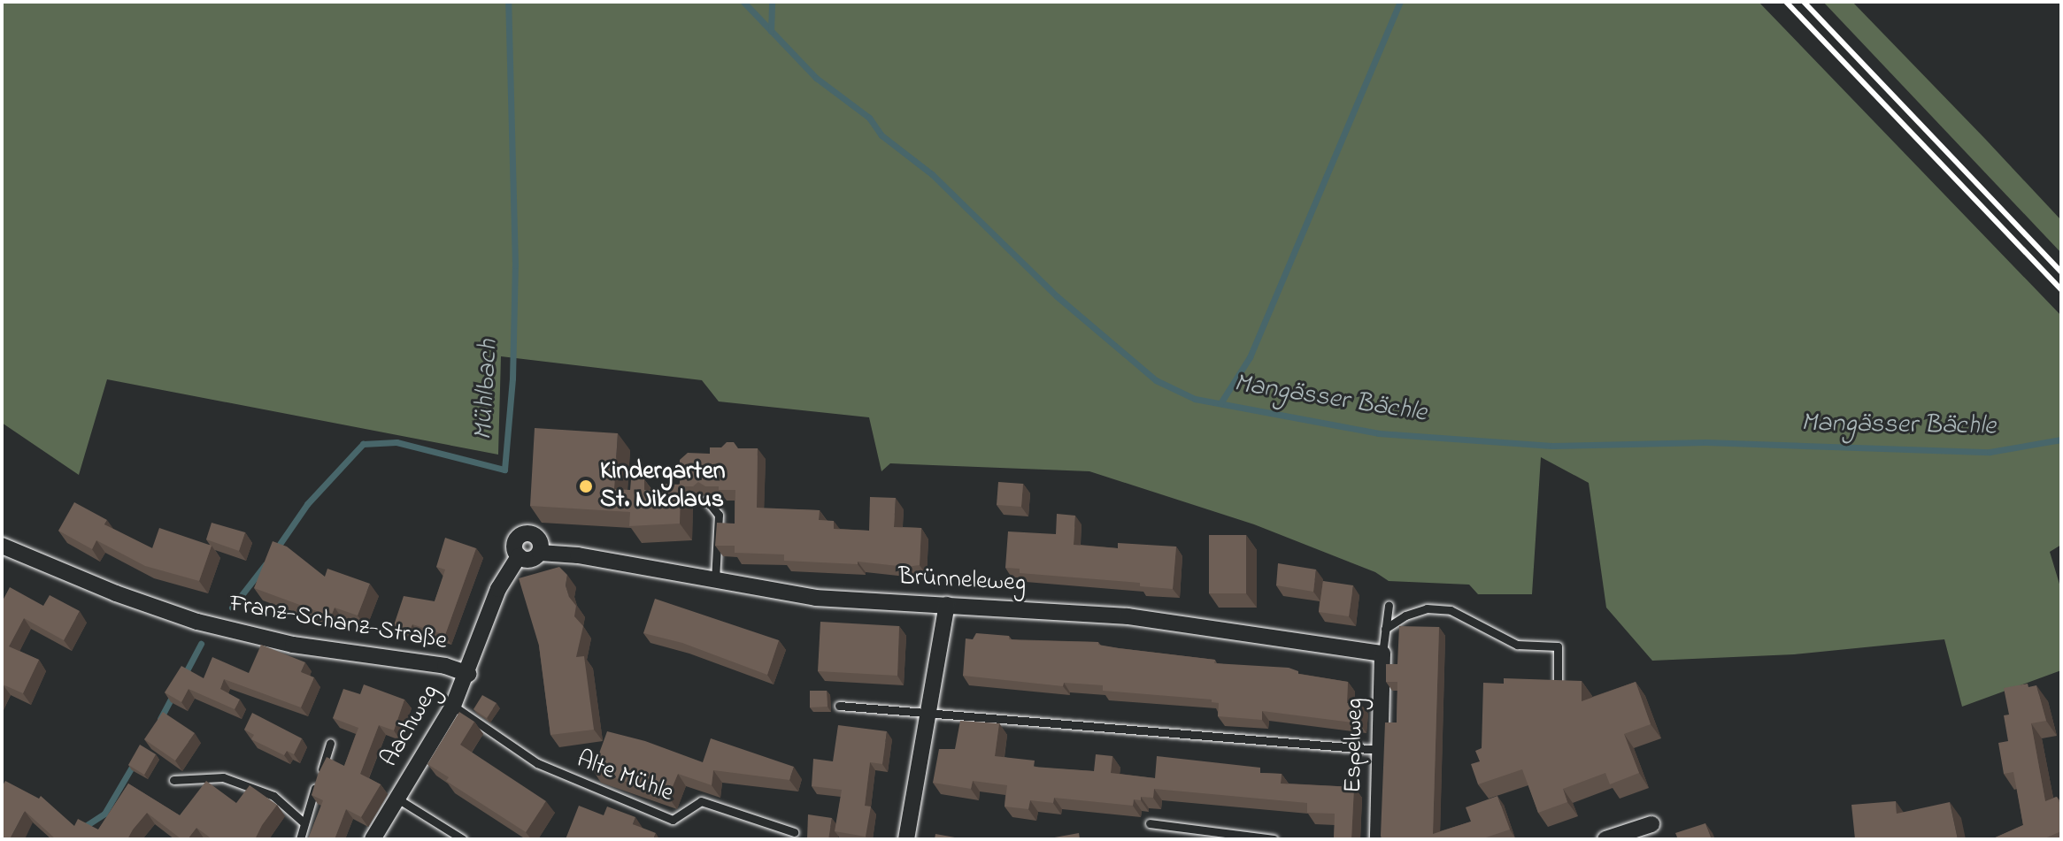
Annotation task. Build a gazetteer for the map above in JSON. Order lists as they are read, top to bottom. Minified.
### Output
{"streets":{"street":["Brünneleweg","Franz-Schanz-Straße","Aachweg","Espelweg"],"lane":["Alte Mühle"]},"crossings":[["Brünneleweg","Aachweg"],["Brünneleweg","Espelweg"],["Franz-Schanz-Straße","Aachweg"],["Aachweg","Alte Mühle"]],"water":["Mühlbach","Mangässer Bächle"],"places":["Kindergarten St. Nikolaus"]}
